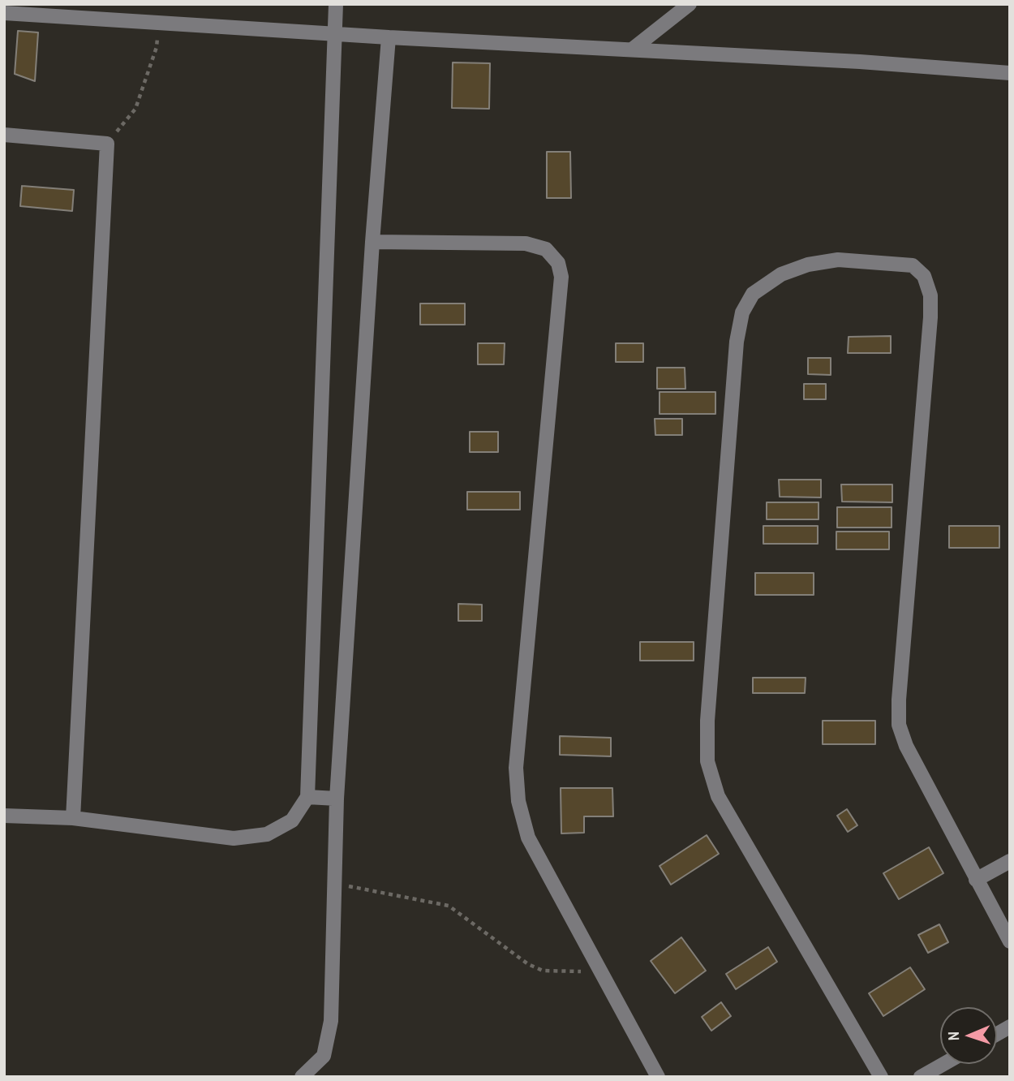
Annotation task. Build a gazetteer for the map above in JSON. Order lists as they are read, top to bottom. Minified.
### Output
{"north":"left"}
